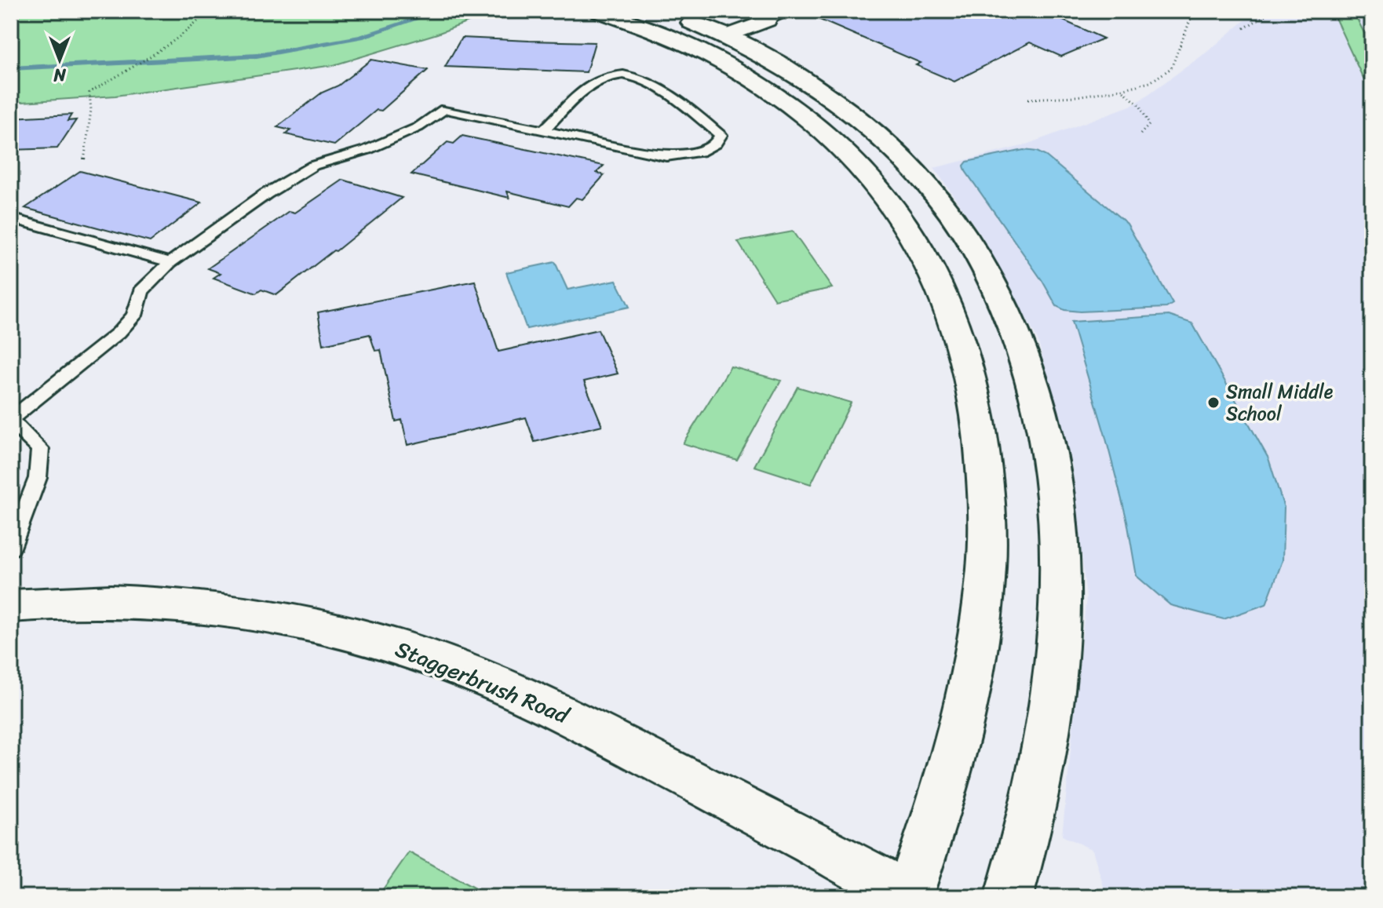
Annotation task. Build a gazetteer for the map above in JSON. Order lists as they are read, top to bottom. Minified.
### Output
{"streets":{"street":["Staggerbrush Road"]},"places":["Small Middle School"],"north":"bottom"}
